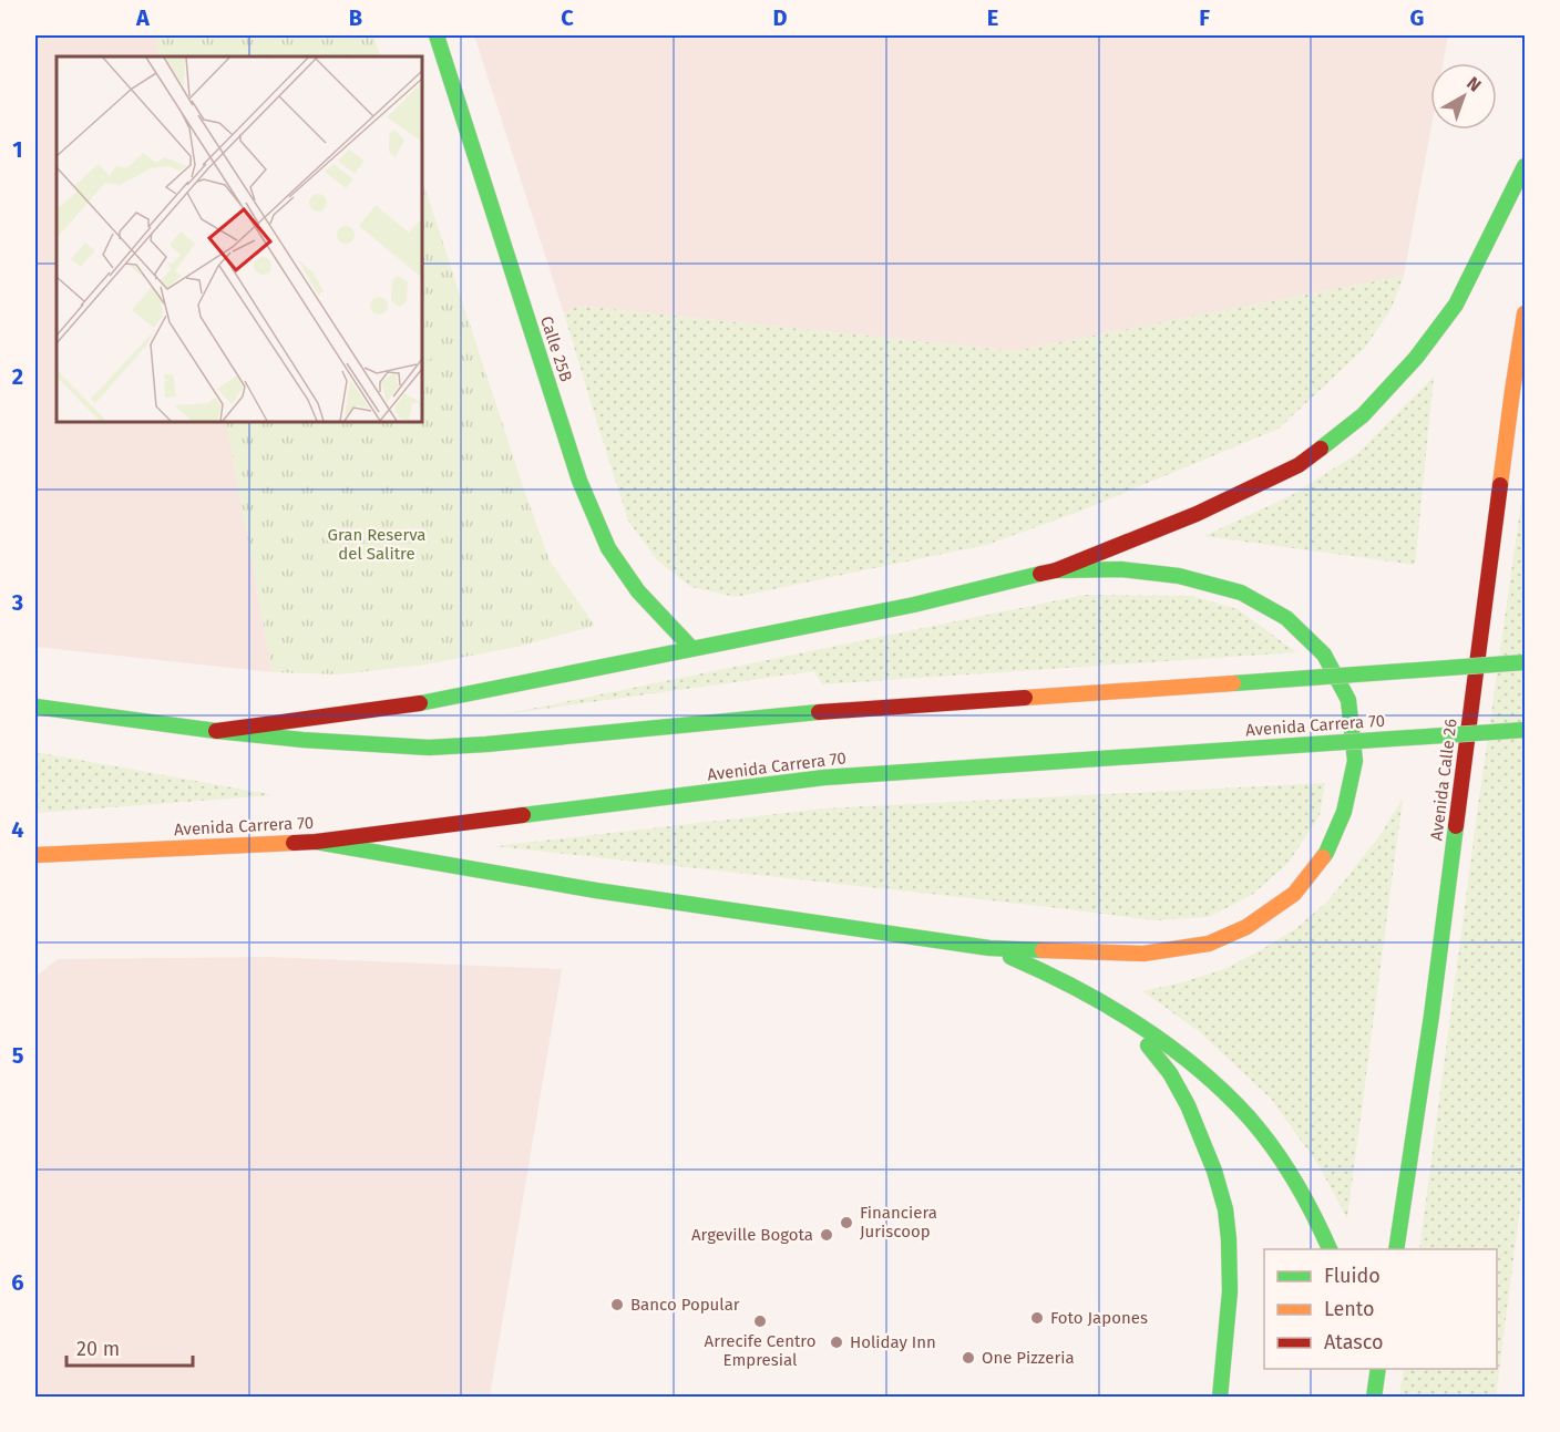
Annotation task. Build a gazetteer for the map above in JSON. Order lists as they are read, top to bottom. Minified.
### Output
{"streets":{"main road":["Calle 25B","Avenida Carrera 70","Avenida Calle 26"]},"parks":["Gran Reserva del Salitre"],"places":["Financiera Juriscoop","Argeville Bogota","Banco Popular","Foto Japones","Arrecife Centro Empresial","Holiday Inn","One Pizzeria"],"legend":["Fluido","Lento","Atasco"],"scale_bar":"20 m","north":"top right","grid":{"columns":["A","B","C","D","E","F","G"],"rows":["1","2","3","4","5","6"]}}
